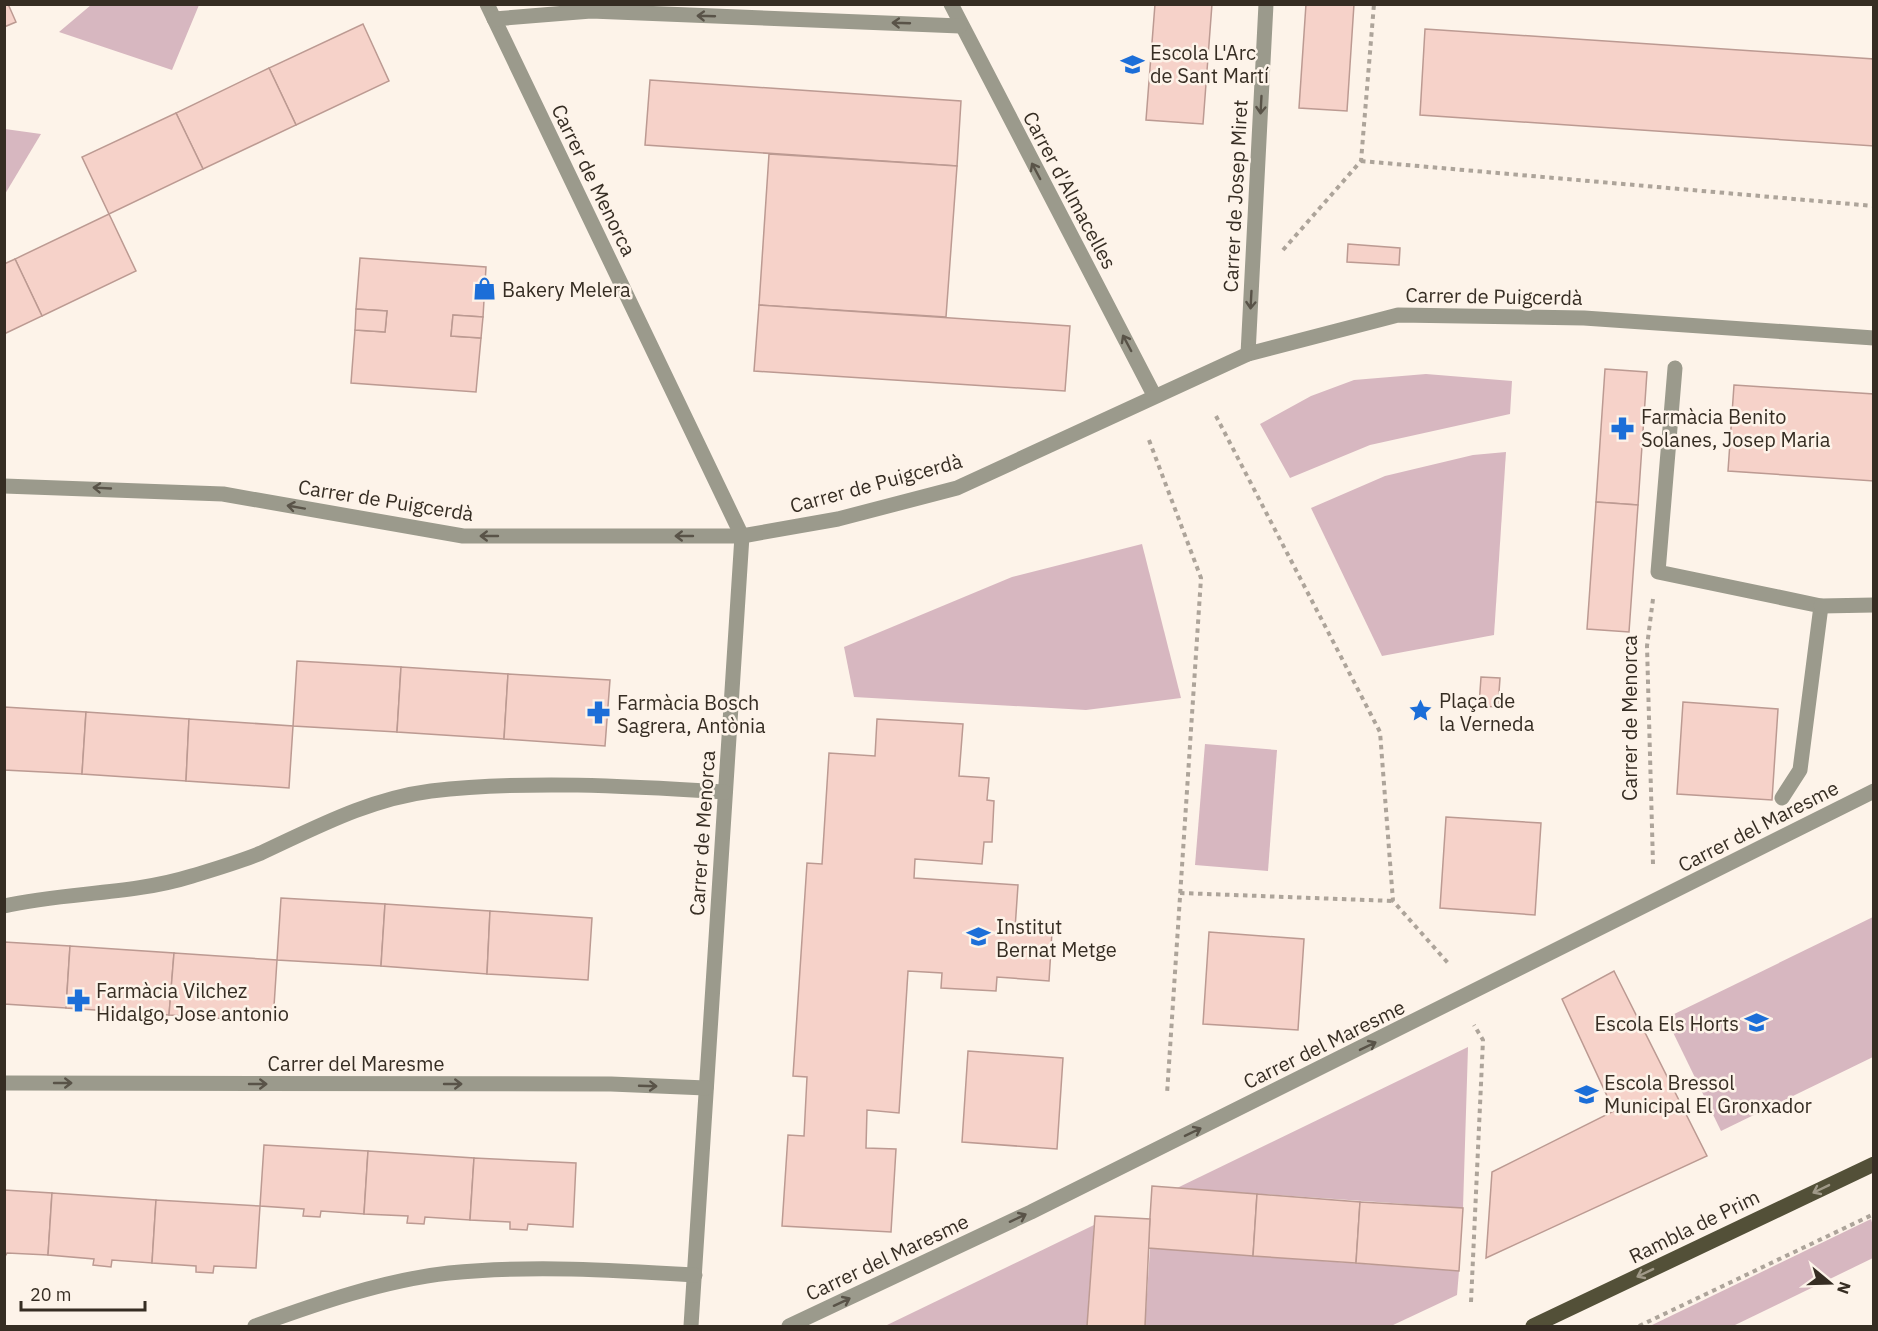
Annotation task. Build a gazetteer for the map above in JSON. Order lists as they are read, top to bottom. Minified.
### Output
{"streets":{"main road":["Rambla de Prim"],"street":["Carrer de Menorca","Carrer d'Almacelles","Carrer de Josep Miret","Carrer de Puigcerdà","Carrer del Maresme"]},"crossings":[["Carrer de Menorca","Carrer de Puigcerdà"],["Carrer de Menorca","Carrer del Maresme"],["Carrer d'Almacelles","Carrer de Puigcerdà"],["Carrer de Josep Miret","Carrer de Puigcerdà"]],"one_way":["Carrer d'Almacelles","Carrer de Josep Miret","Carrer de Puigcerdà","Carrer del Maresme","Rambla de Prim"],"places":{"school or university":["Escola L'Arc de Sant Martí","Institut Bernat Metge","Escola Els Horts","Escola Bressol Municipal El Gronxador"],"shop":["Bakery Melera"],"pharmacy":["Farmàcia Benito Solanes, Josep Maria","Farmàcia Bosch Sagrera, Antònia","Farmàcia Vilchez Hidalgo, Jose antonio"],"place":["Plaça de la Verneda"]},"scale_bar":"20 m","north":"right"}
